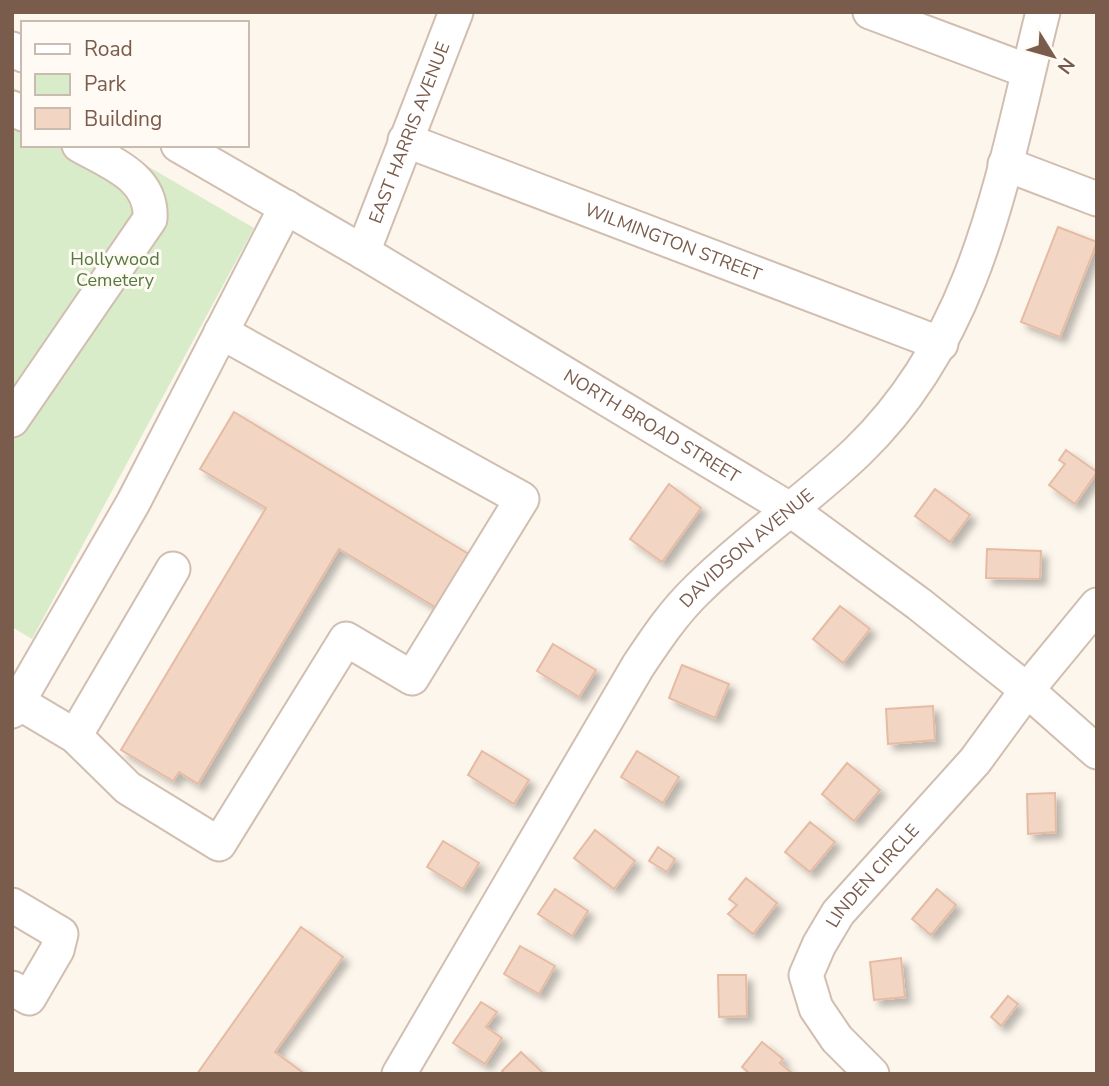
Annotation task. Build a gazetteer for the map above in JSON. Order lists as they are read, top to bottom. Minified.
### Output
{"streets":{"street":["EAST HARRIS AVENUE","WILMINGTON STREET","NORTH BROAD STREET","DAVIDSON AVENUE","LINDEN CIRCLE"]},"crossings":[["EAST HARRIS AVENUE","WILMINGTON STREET"],["EAST HARRIS AVENUE","NORTH BROAD STREET"],["WILMINGTON STREET","DAVIDSON AVENUE"],["NORTH BROAD STREET","DAVIDSON AVENUE"],["NORTH BROAD STREET","LINDEN CIRCLE"]],"parks":["Hollywood Cemetery"],"legend":["Road","Park","Building"],"north":"bottom right"}
